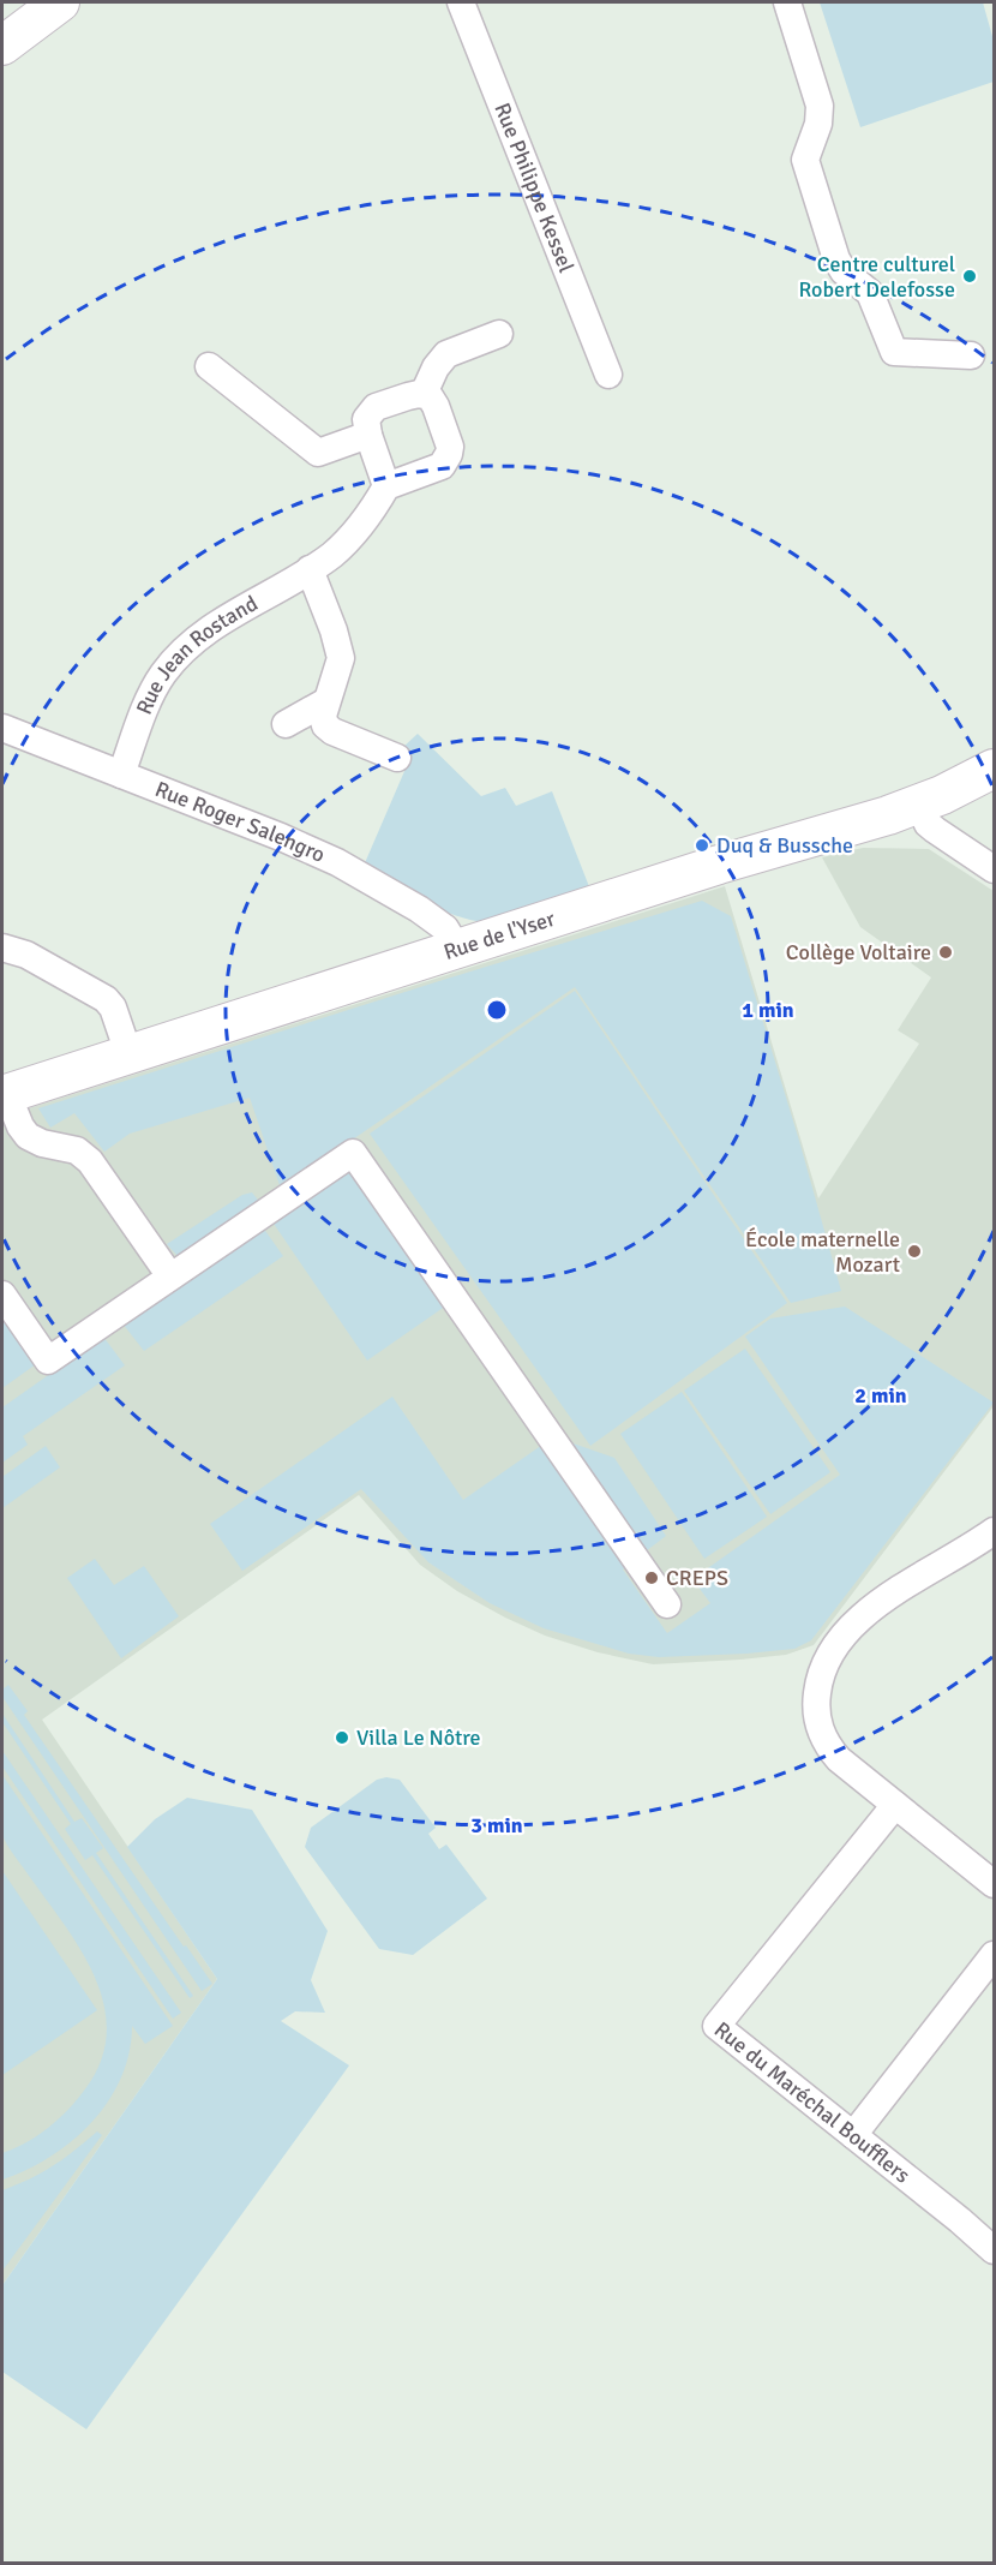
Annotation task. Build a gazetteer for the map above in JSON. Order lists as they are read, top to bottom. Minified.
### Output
{"streets":{"street":["Rue Philippe Kessel","Rue Jean Rostand","Rue Roger Salengro","Rue de l'Yser","Rue du Maréchal Boufflers"]},"crossings":[["Rue Jean Rostand","Rue Roger Salengro"],["Rue Roger Salengro","Rue de l'Yser"]],"places":["Centre culturel Robert Delefosse","Duq & Bussche","Collège Voltaire","École maternelle Mozart","CREPS","Villa Le Nôtre"],"rings":["1 min","2 min","3 min"]}
